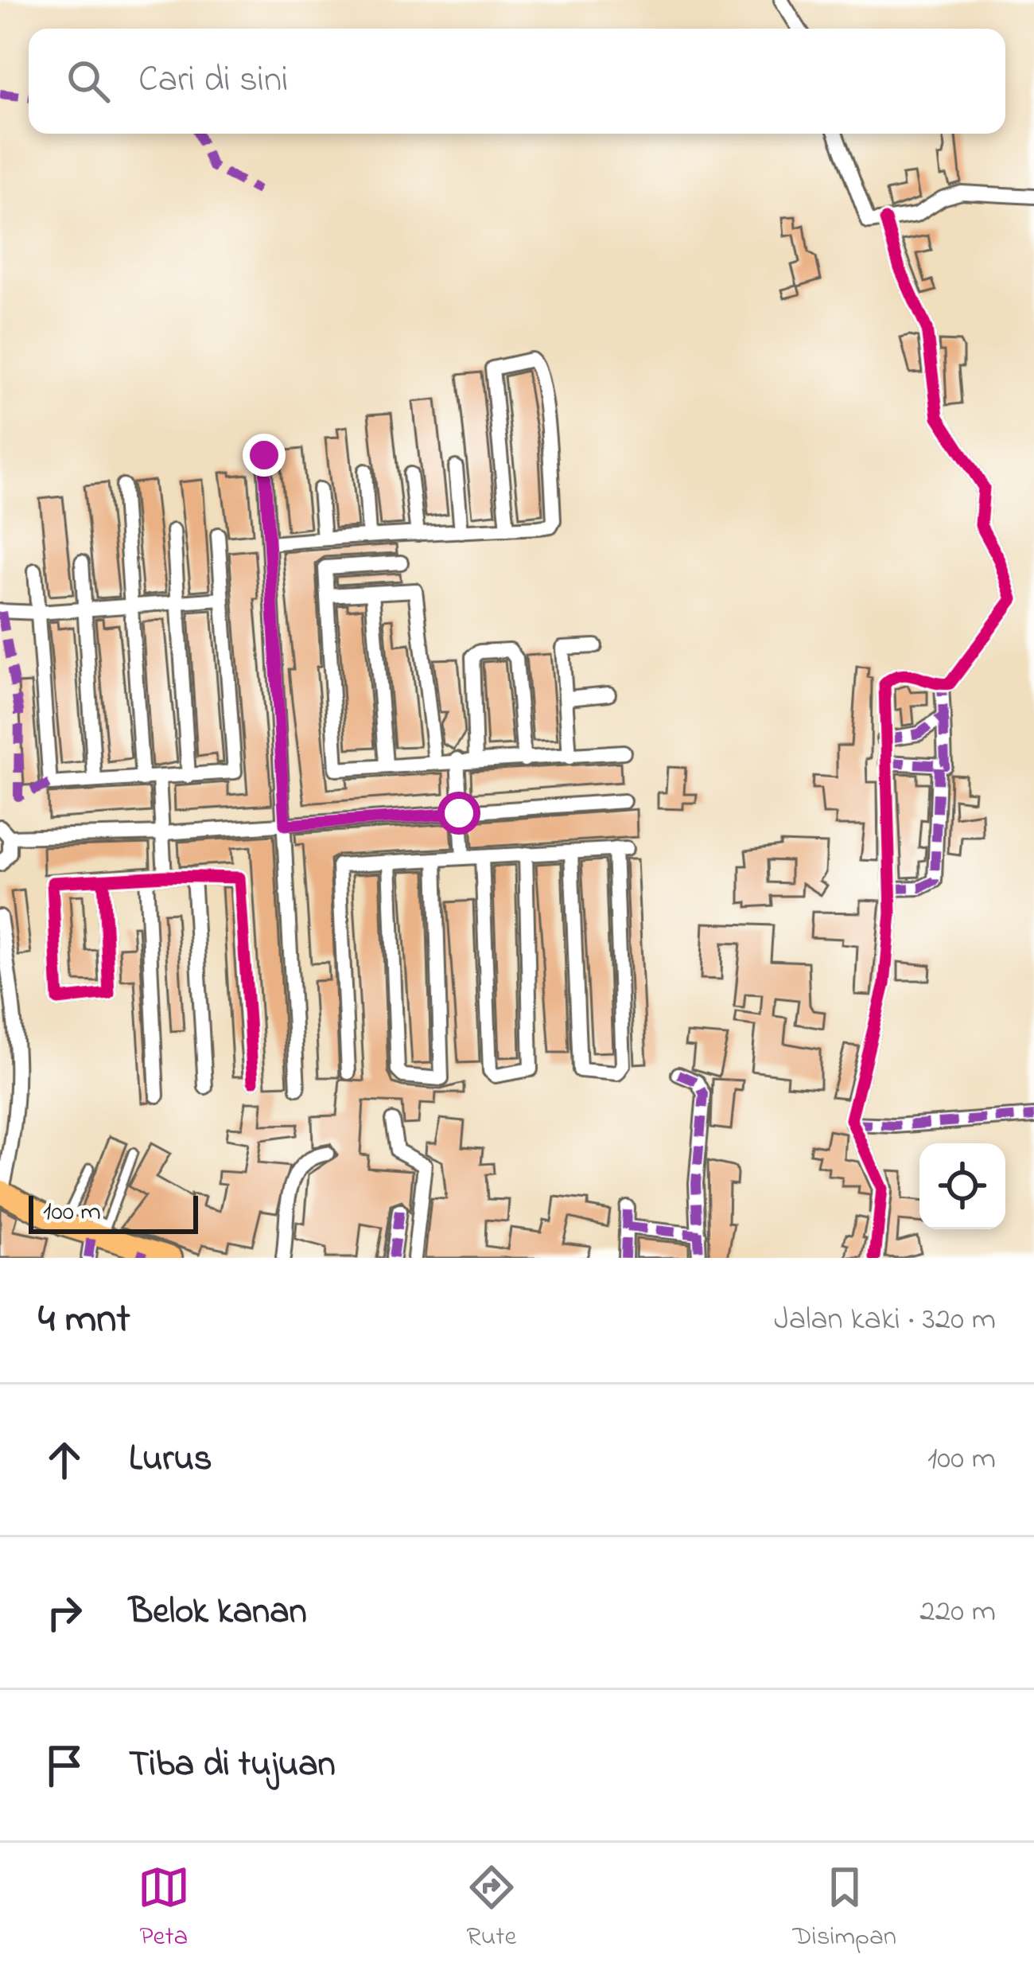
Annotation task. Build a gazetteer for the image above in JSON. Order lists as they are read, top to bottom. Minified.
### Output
{"scale_bar":"100 m","page":{"search":"Cari di sini","scale":"100 m","heading":["4 mnt","Jalan kaki · 320 m"],"list":[["Lurus","100 m"],["Belok kanan","220 m"],"Tiba di tujuan"],"nav":["Peta","Rute","Disimpan"]}}
